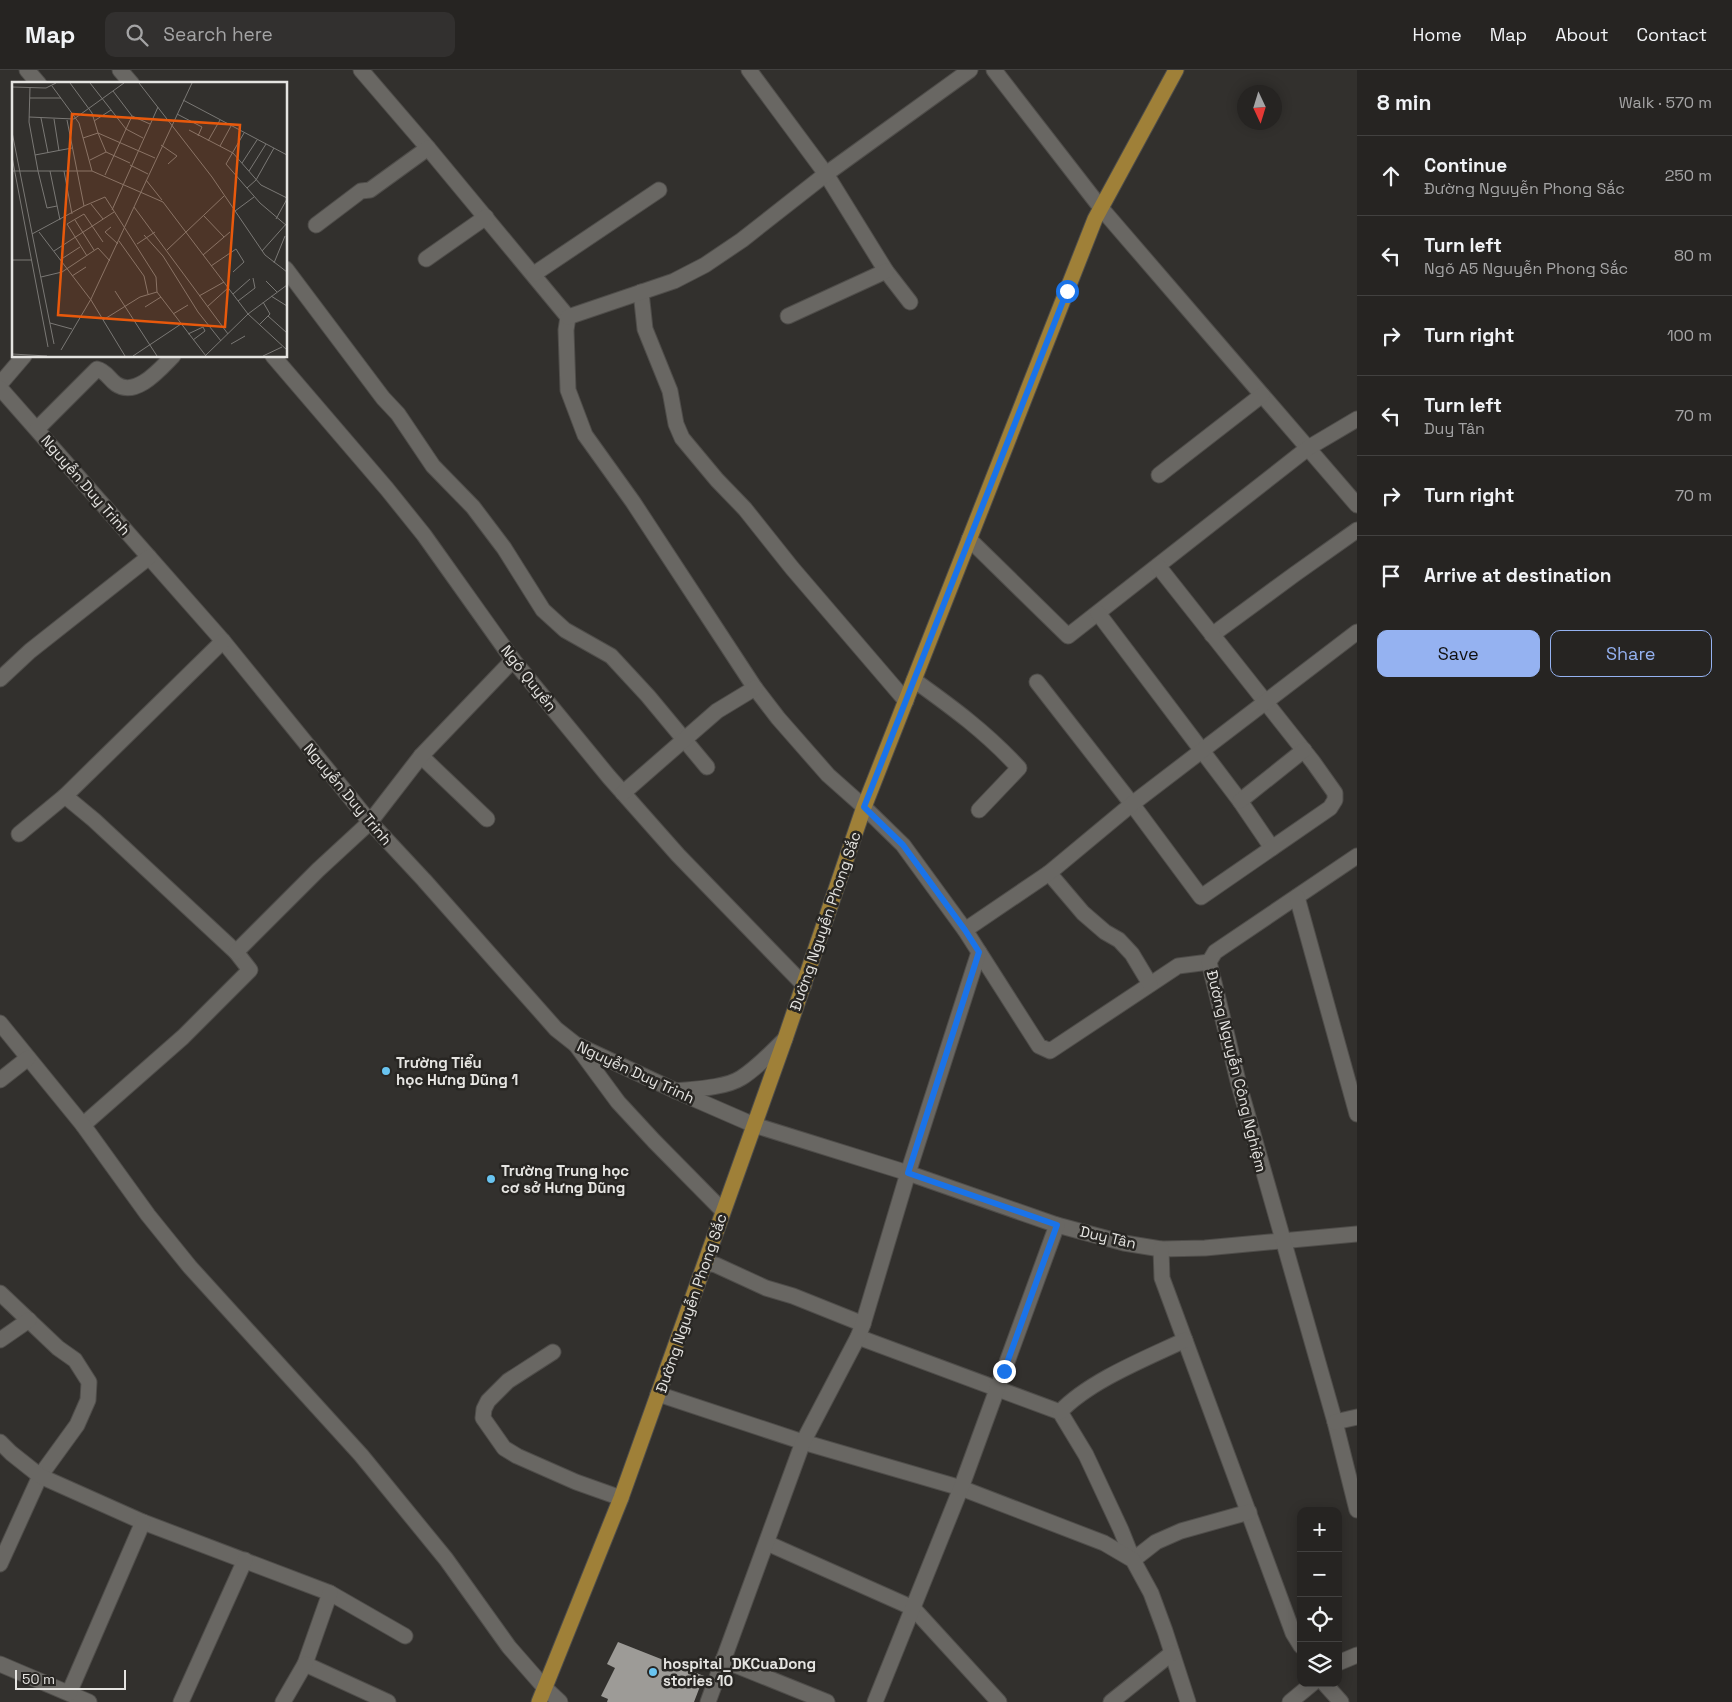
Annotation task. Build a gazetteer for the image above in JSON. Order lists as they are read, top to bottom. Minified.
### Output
{"streets":{"main road":["Đường Nguyễn Phong Sắc"],"street":["Nguyễn Duy Trinh","Ngô Quyền","Đường Nguyễn Công Nghiệm","Duy Tân"]},"crossings":[["Nguyễn Duy Trinh","Đường Nguyễn Phong Sắc"],["Nguyễn Duy Trinh","Duy Tân"],["Ngô Quyền","Đường Nguyễn Phong Sắc"],["Đường Nguyễn Phong Sắc","Duy Tân"],["Đường Nguyễn Công Nghiệm","Duy Tân"]],"places":["Trường Tiểu học Hưng Dũng 1","Trường Trung học cơ sở Hưng Dũng","hospital_DKCuaDong stories 10"],"scale_bar":"50 m","north":"bottom","page":{"header":"Map","search":"Search here","nav":["Home","Map","About","Contact"],"heading":["8 min","Walk · 570 m"],"list":[["Continue","Đường Nguyễn Phong Sắc","250 m"],["Turn left","Ngõ A5 Nguyễn Phong Sắc","80 m"],["Turn right","100 m"],["Turn left","Duy Tân","70 m"],["Turn right","70 m"],"Arrive at destination"],"buttons":["Save","Share"],"map_buttons":["+","−"],"scale":"50 m"}}
